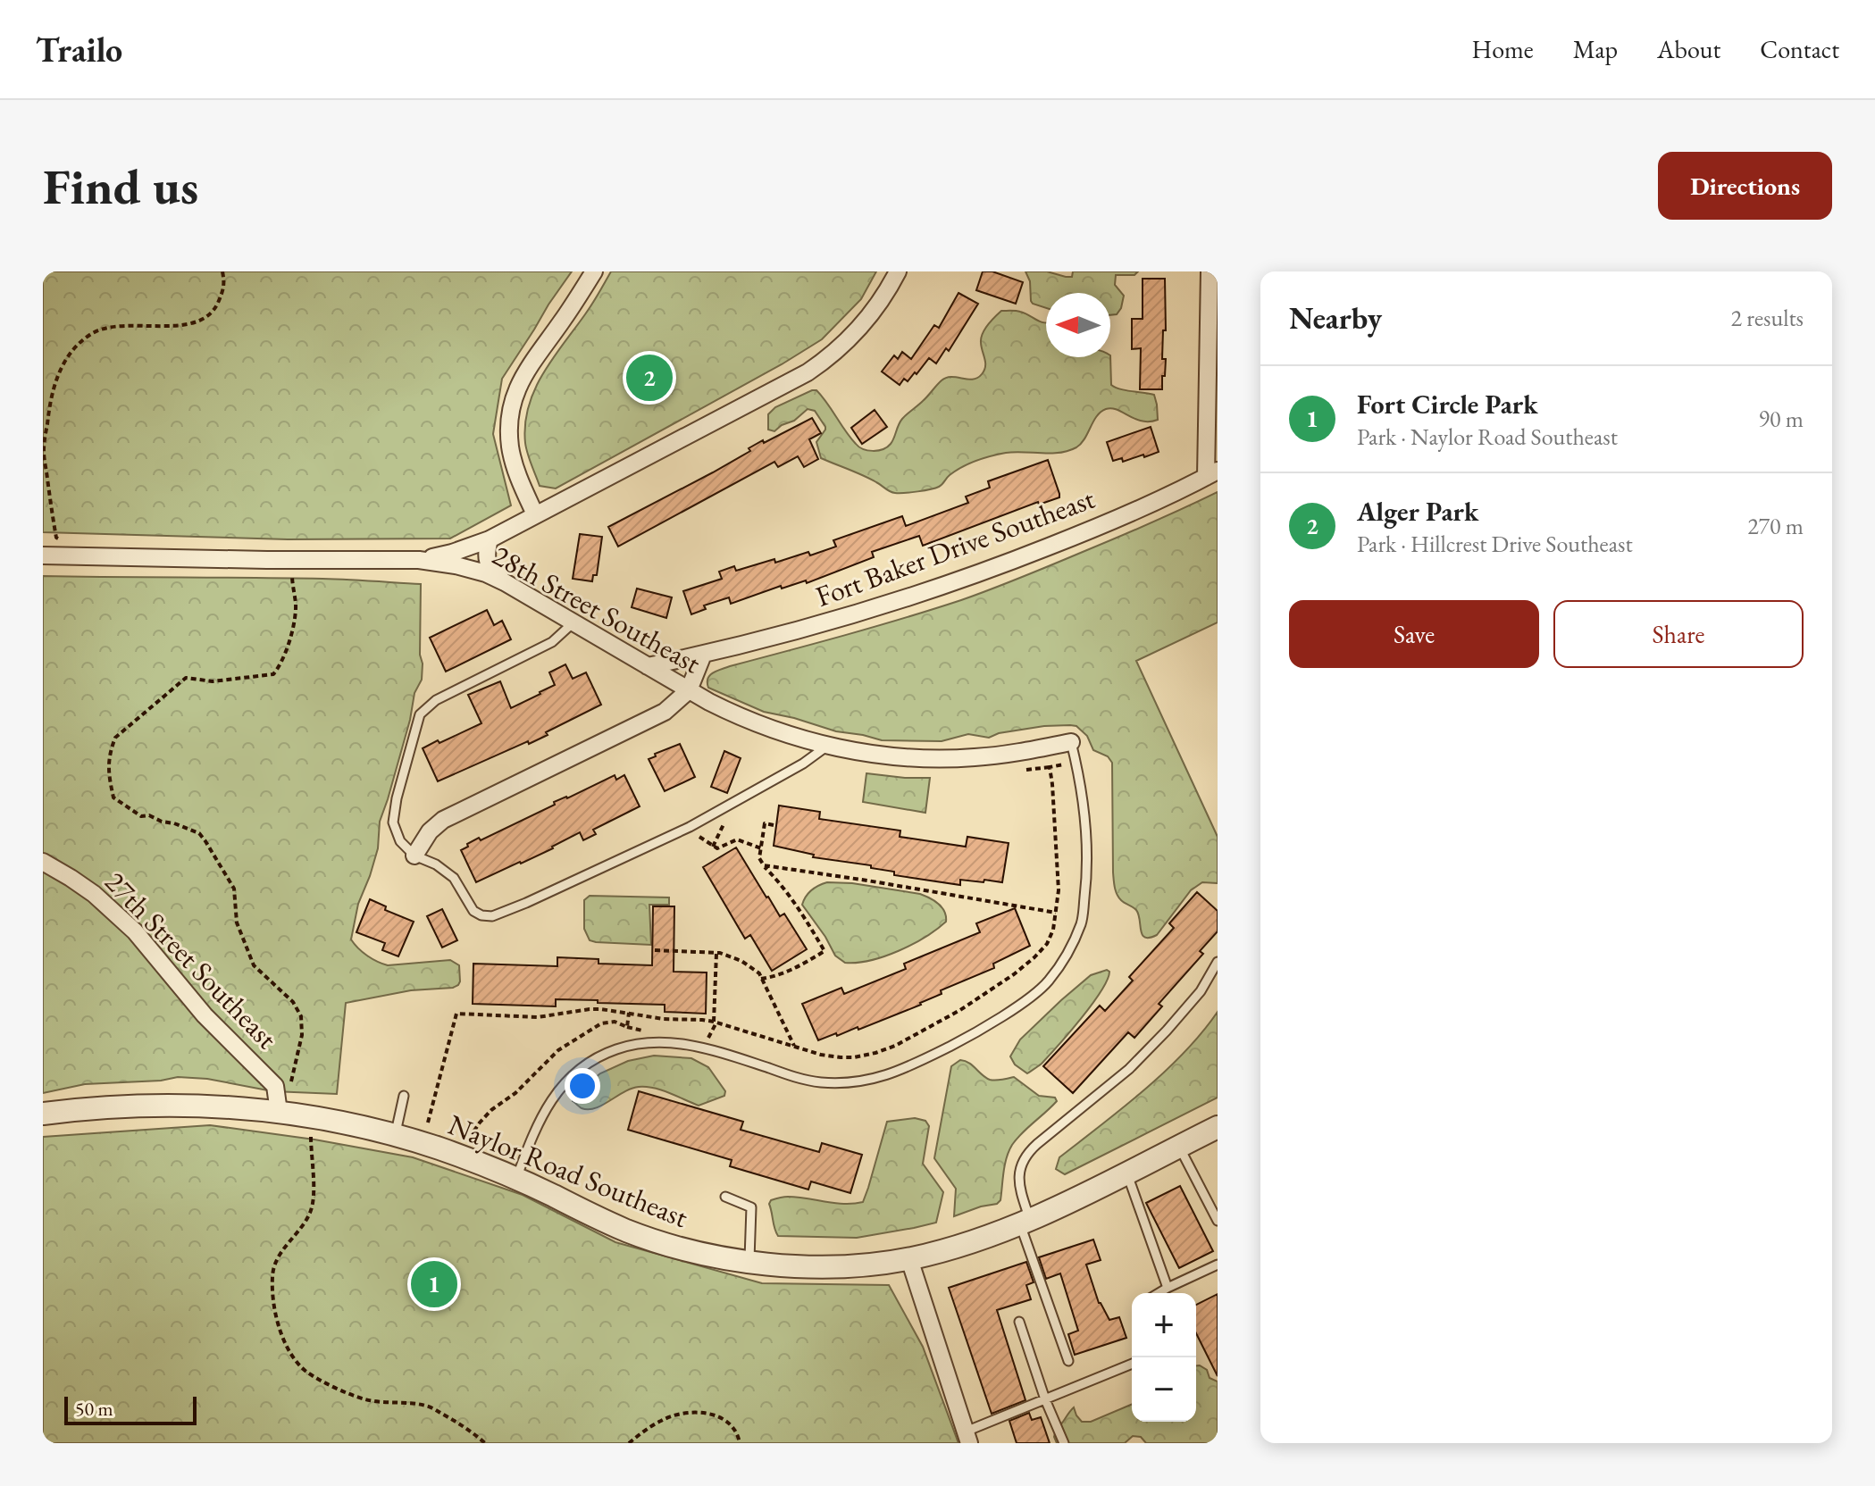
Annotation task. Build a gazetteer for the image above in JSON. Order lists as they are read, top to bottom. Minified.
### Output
{"streets":{"street":["Fort Baker Drive Southeast","28th Street Southeast","27th Street Southeast","Naylor Road Southeast"]},"crossings":[["Fort Baker Drive Southeast","28th Street Southeast"],["27th Street Southeast","Naylor Road Southeast"]],"scale_bar":"50 m","north":"left","page":{"header":"Trailo","nav":["Home","Map","About","Contact"],"buttons":["Directions",["Save","Share"]],"title":"Find us","heading":["Nearby","2 results"],"pins":["2","1"],"list":[{"mark":"1","name":"Fort Circle Park","note":"Park · Naylor Road Southeast","value":"90 m"},{"mark":"2","name":"Alger Park","note":"Park · Hillcrest Drive Southeast","value":"270 m"}],"map_buttons":["+","−"],"scale":"50 m"}}
